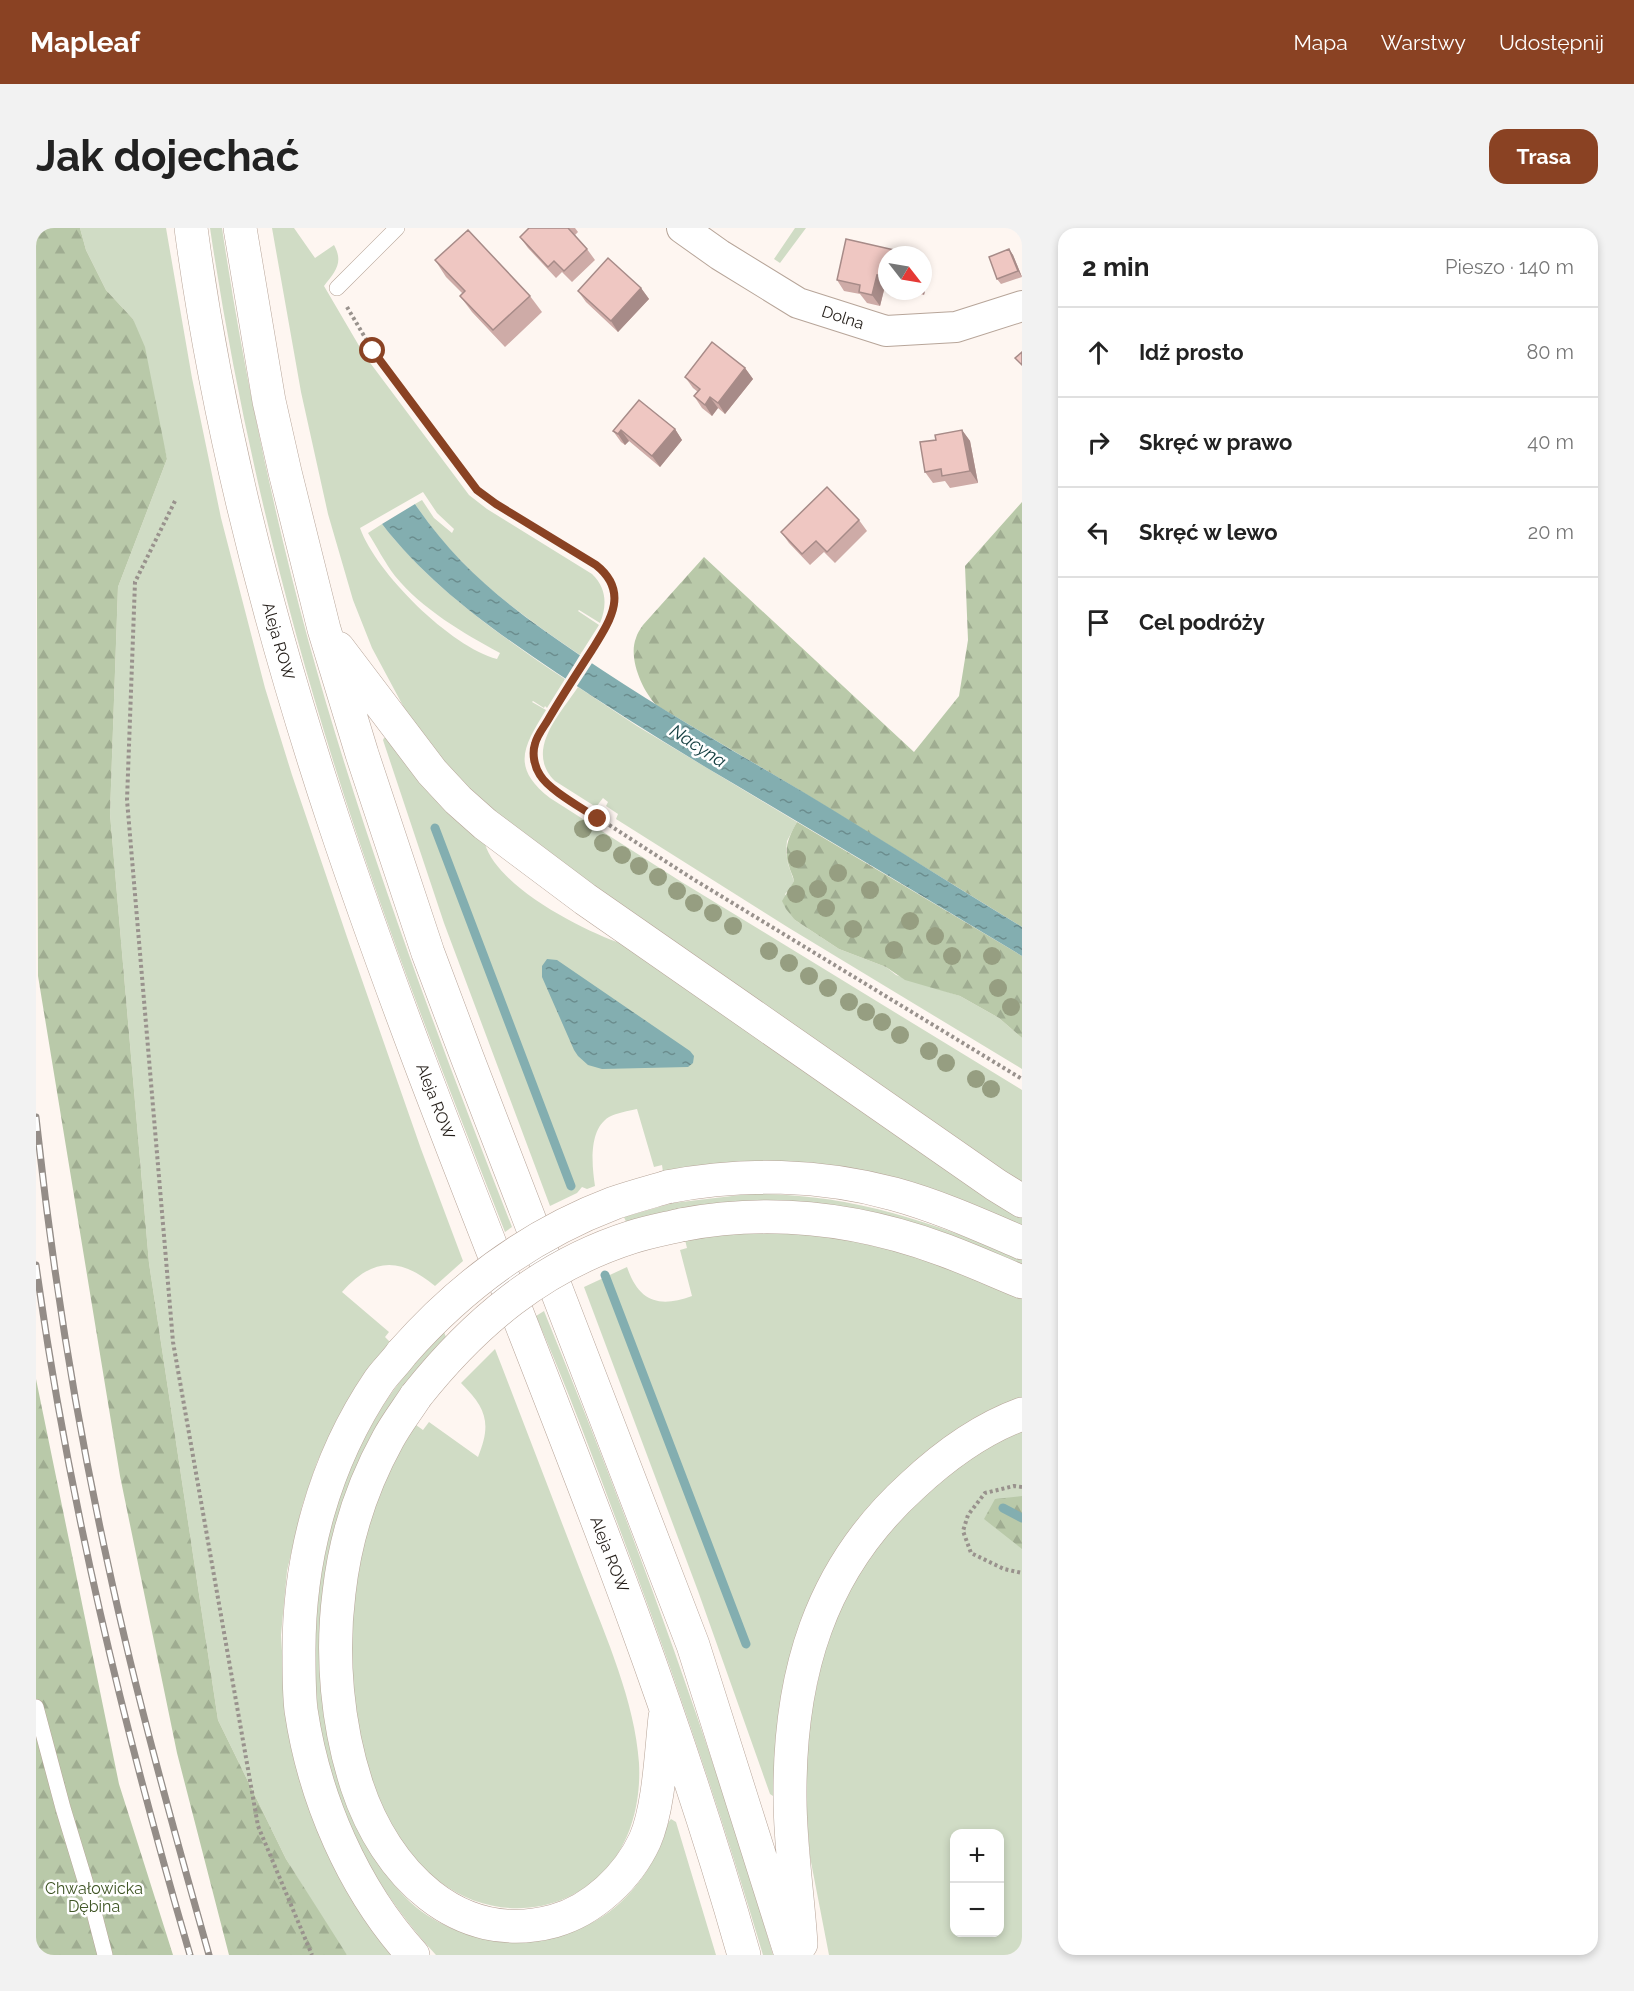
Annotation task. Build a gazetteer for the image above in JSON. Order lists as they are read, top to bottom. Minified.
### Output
{"streets":{"main road":["Aleja ROW"],"street":["Dolna"]},"water":["Nacyna"],"parks":["Chwałowicka Dębina"],"north":"bottom right","page":{"header":"Mapleaf","nav":["Mapa","Warstwy","Udostępnij"],"buttons":"Trasa","title":"Jak dojechać","heading":["2 min","Pieszo · 140 m"],"list":[["Idź prosto","80 m"],["Skręć w prawo","40 m"],["Skręć w lewo","20 m"],"Cel podróży"],"map_buttons":["+","−"]}}
